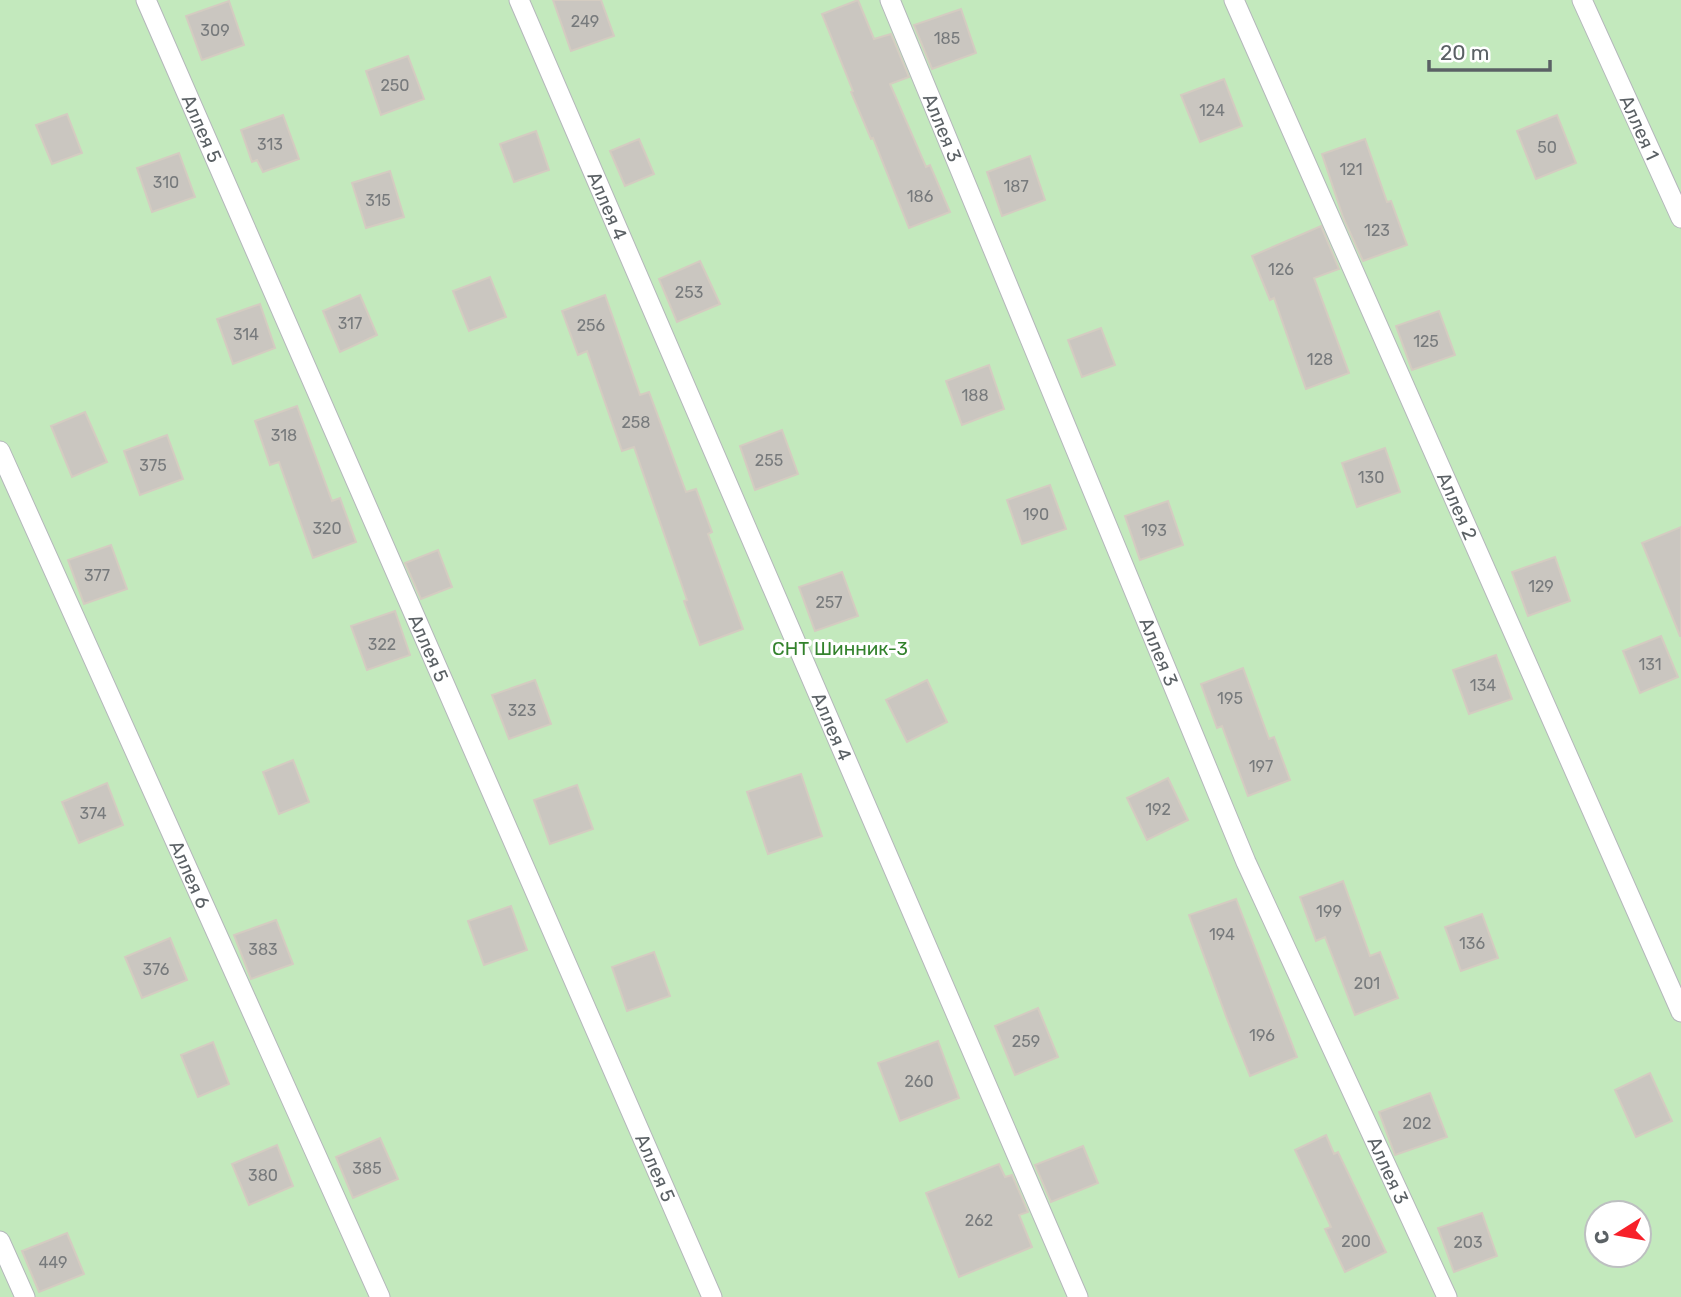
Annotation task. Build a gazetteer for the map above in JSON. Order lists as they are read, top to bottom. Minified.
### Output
{"streets":{"lane":["Аллея 3","Аллея 1","Аллея 5","Аллея 4","Аллея 2","Аллея 6"]},"parks":["СНТ Шинник-3"],"house_numbers":["249","309","185","250","124","313","50","121","310","187","186","315","123","126","253","317","256","314","125","128","188","258","318","255","375","130","190","320","193","377","129","257","322","131","134","195","323","197","192","374","199","194","136","383","376","201","196","259","260","202","385","380","262","200","203","449"],"scale_bar":"20 m","north":"left"}
